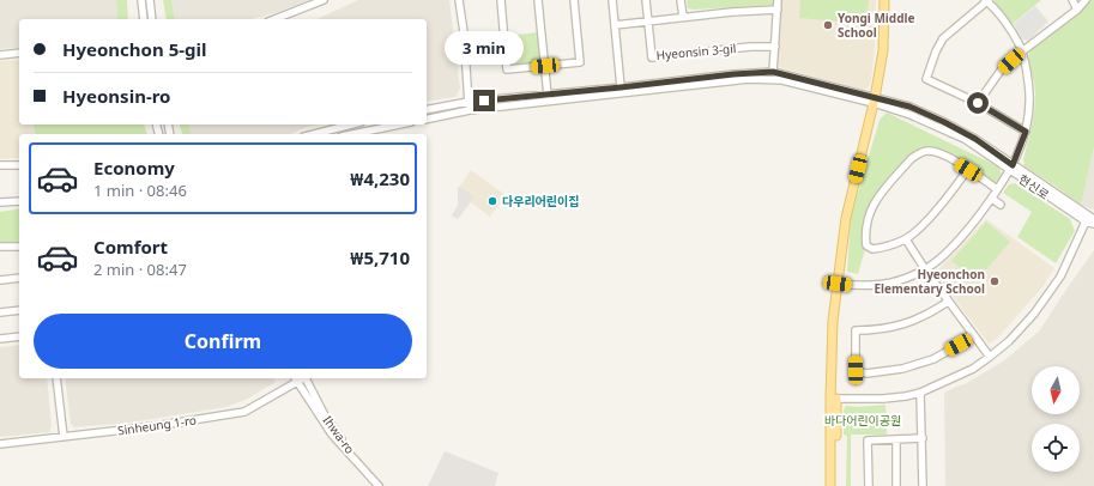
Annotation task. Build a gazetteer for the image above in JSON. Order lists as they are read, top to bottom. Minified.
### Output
{"streets":{"street":["Hyeonsin 3-gil","현신로","Sinheung 1-ro","Ihwa-ro"]},"parks":["바다어린이공원"],"places":["Yongi Middle School","다우리어린이집","Hyeonchon Elementary School"],"north":"bottom","page":{"banner":["Hyeonchon 5-gil","Hyeonsin-ro"],"bubble":"3 min","list":[{"name":"Economy","note":"1 min · 08:46","value":"₩4,230"},{"name":"Comfort","note":"2 min · 08:47","value":"₩5,710"}],"buttons":"Confirm"}}
